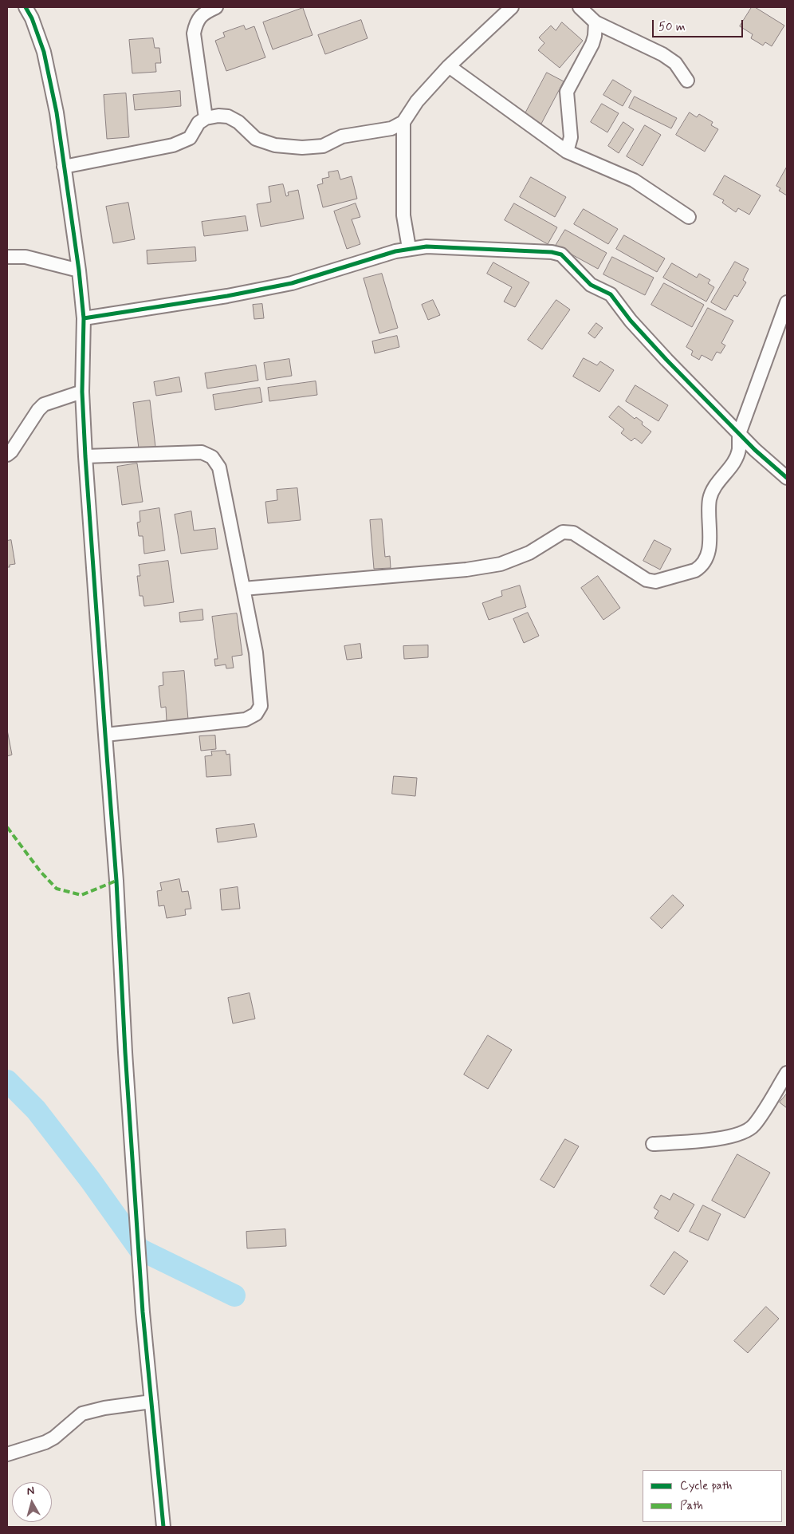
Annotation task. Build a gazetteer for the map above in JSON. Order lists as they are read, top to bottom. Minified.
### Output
{"legend":["Cycle path","Path"],"scale_bar":"50 m","north":"top"}
